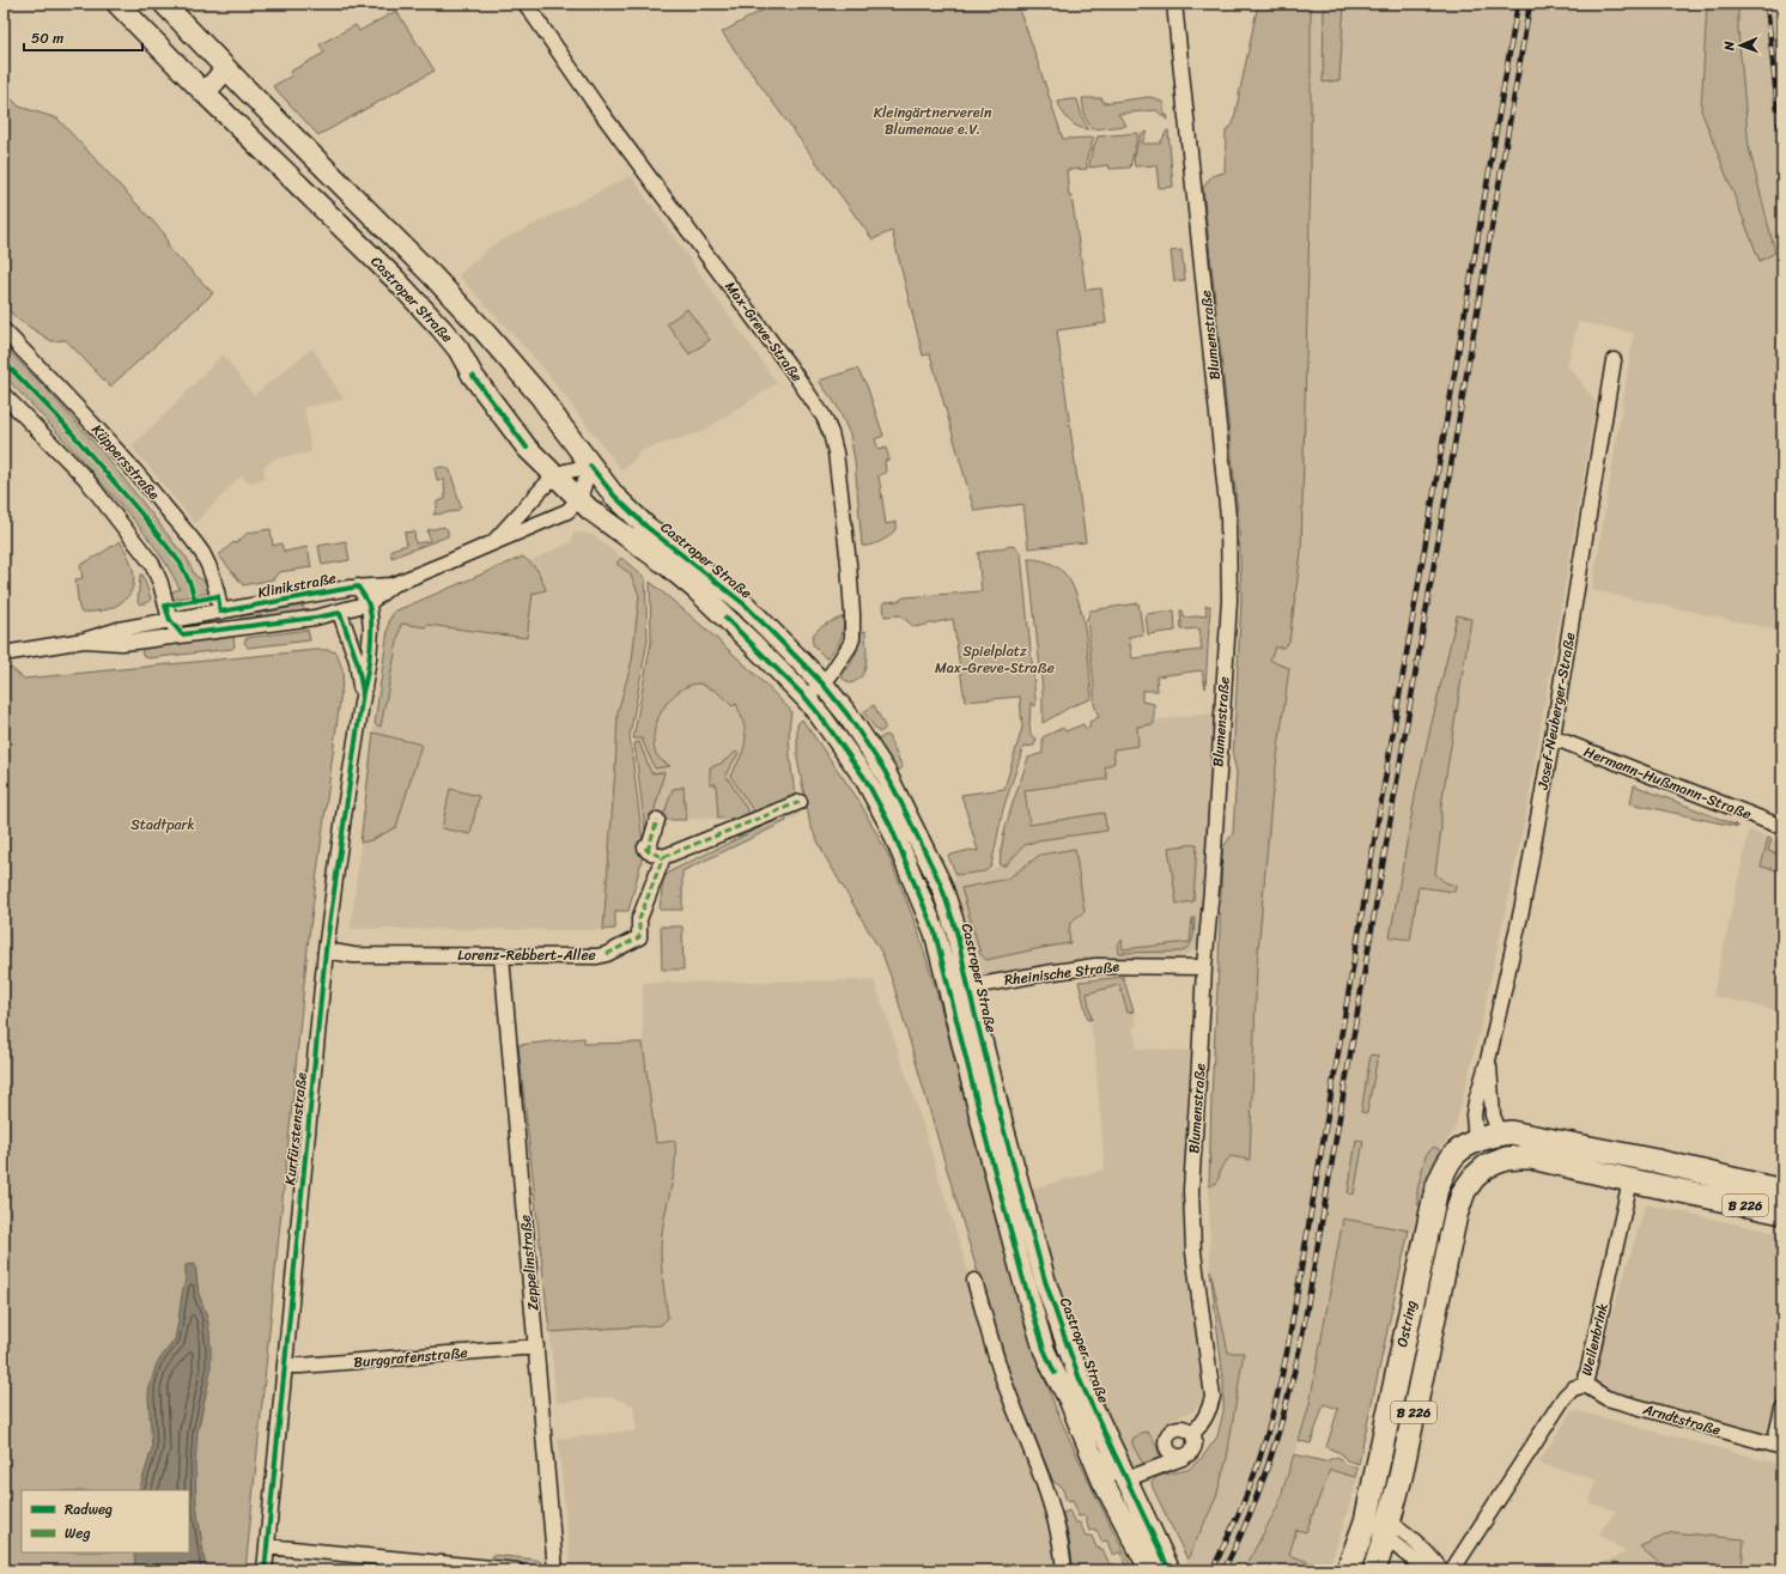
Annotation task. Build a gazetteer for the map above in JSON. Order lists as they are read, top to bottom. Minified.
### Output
{"streets":{"main road":["Castroper Straße","B 226","Ostring"],"street":["Max-Greve-Straße","Blumenstraße","Küppersstraße","Klinikstraße","Josef-Neuberger-Straße","Hermann-Hußmann-Straße","Lorenz-Rebbert-Allee","Rheinische Straße","Kurfürstenstraße","Zeppelinstraße","Weilenbrink","Burggrafenstraße","Arndtstraße"]},"crossings":[["Castroper Straße","Max-Greve-Straße"],["Castroper Straße","Klinikstraße"],["Castroper Straße","Rheinische Straße"],["Blumenstraße","Rheinische Straße"],["Küppersstraße","Klinikstraße"],["Klinikstraße","Kurfürstenstraße"],["Josef-Neuberger-Straße","Hermann-Hußmann-Straße"],["Josef-Neuberger-Straße","Ostring"],["Lorenz-Rebbert-Allee","Kurfürstenstraße"],["Lorenz-Rebbert-Allee","Zeppelinstraße"],["Kurfürstenstraße","Burggrafenstraße"],["B 226","Ostring"],["Zeppelinstraße","Burggrafenstraße"],["Ostring","Weilenbrink"],["Weilenbrink","Arndtstraße"]],"parks":["Kleingärtnerverein Blumenaue e.V.","Spielplatz Max-Greve-Straße","Stadtpark"],"legend":["Radweg","Weg"],"scale_bar":"50 m","north":"left"}
